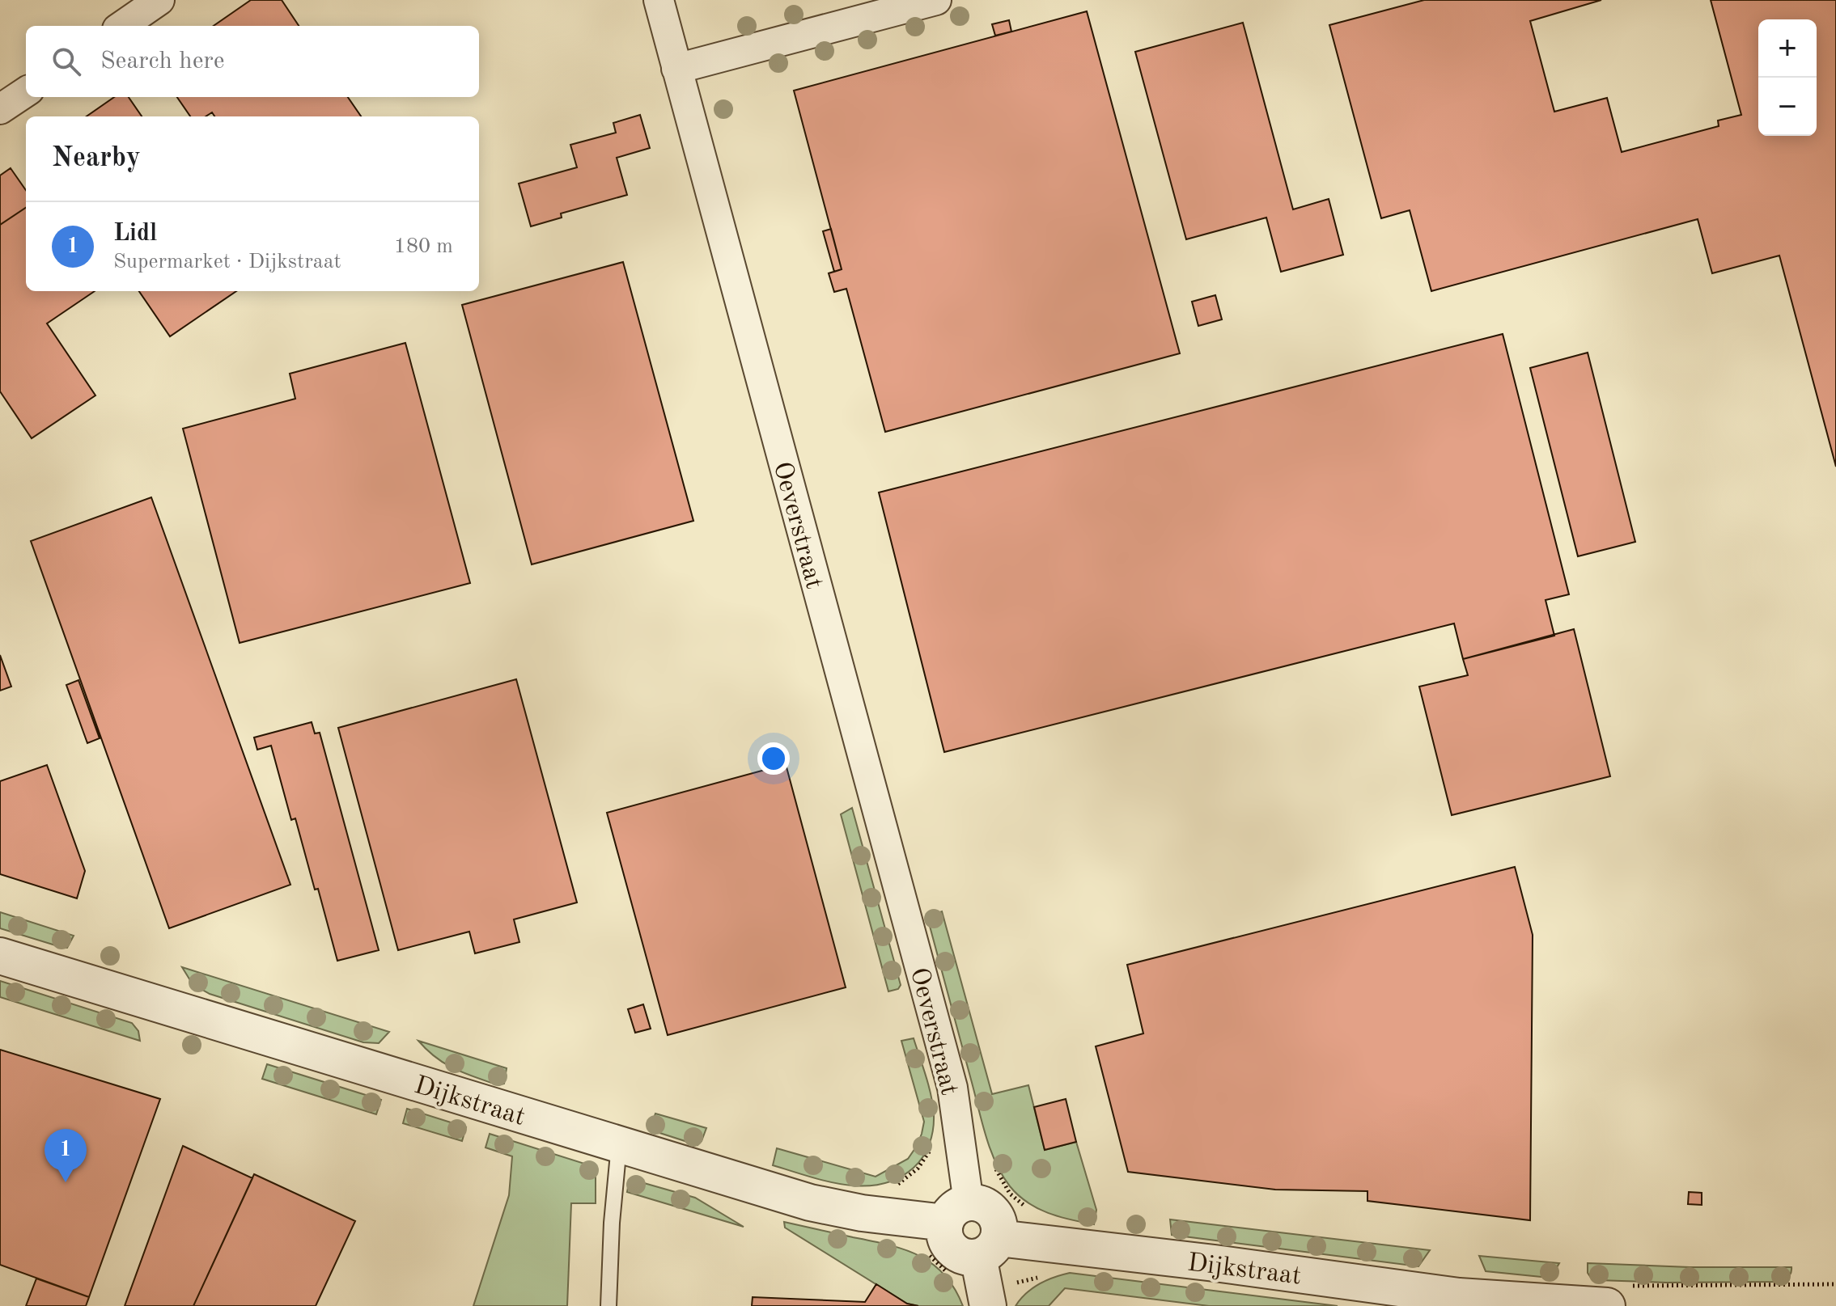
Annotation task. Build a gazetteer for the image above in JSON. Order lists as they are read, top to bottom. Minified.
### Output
{"streets":{"street":["Oeverstraat","Dijkstraat"]},"crossings":[["Oeverstraat","Dijkstraat"]],"page":{"map_buttons":["+","−"],"search":"Search here","heading":"Nearby","list":[{"mark":"1","name":"Lidl","note":"Supermarket · Dijkstraat","value":"180 m"}],"pins":"1"}}
